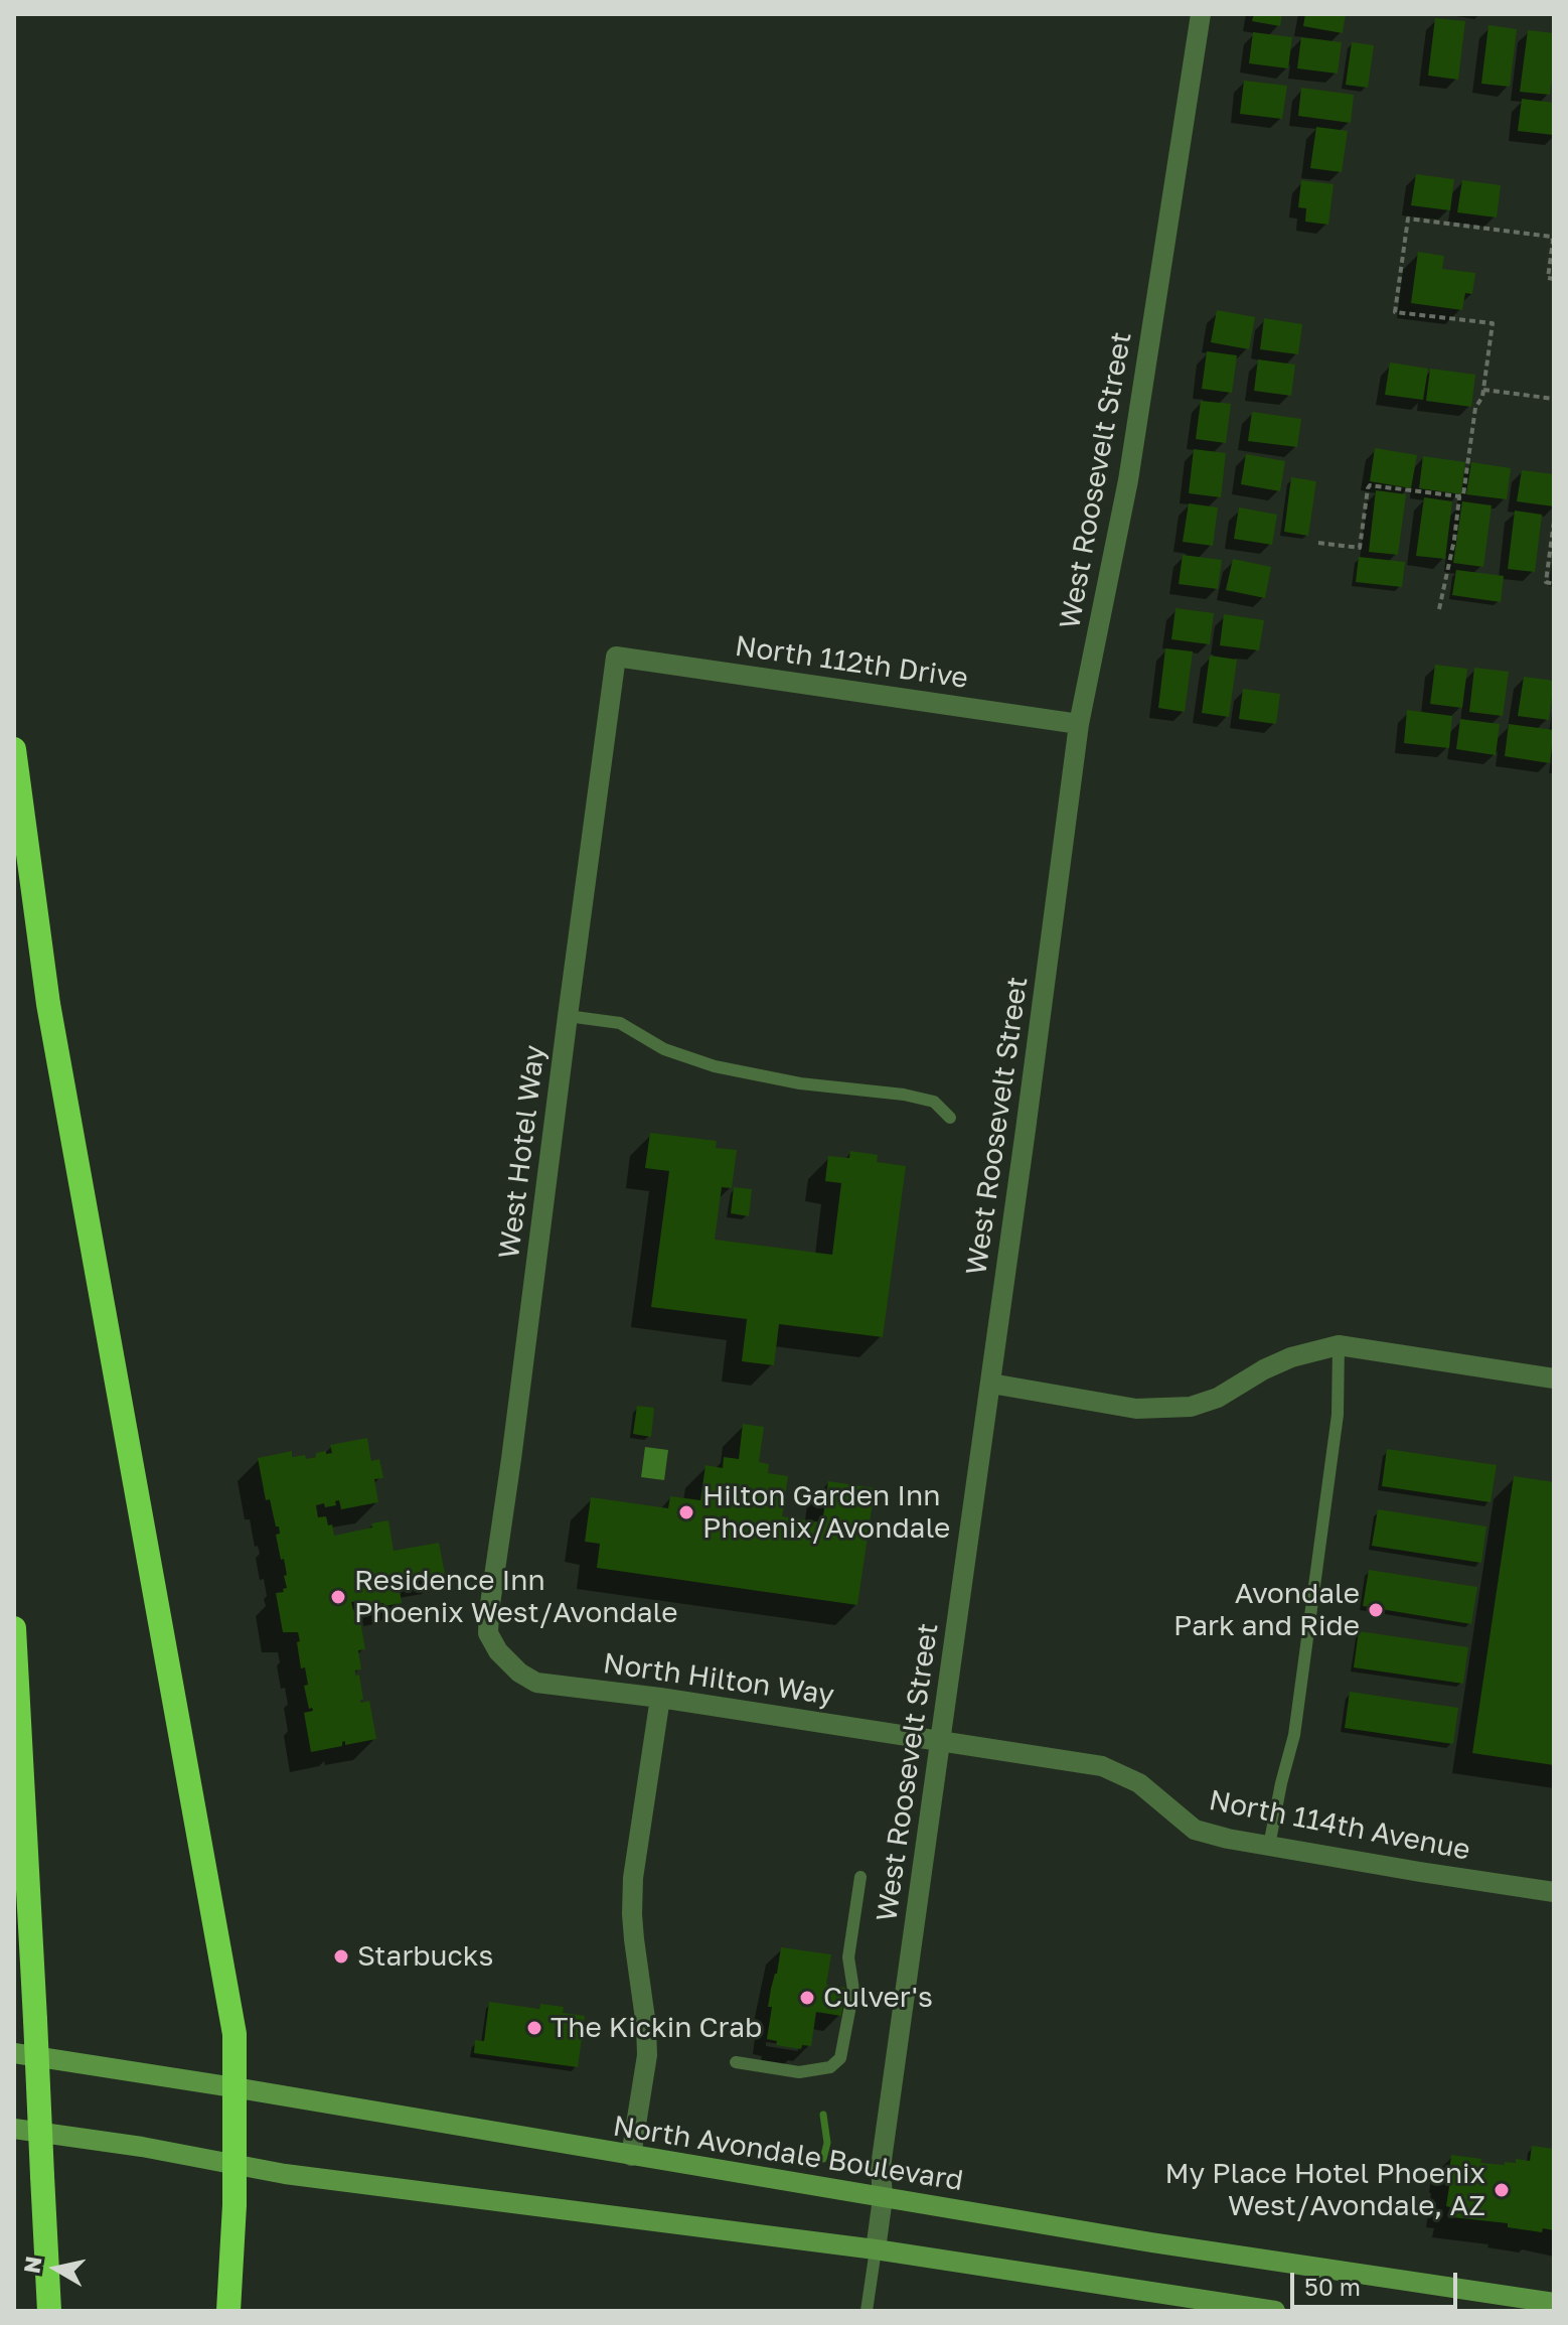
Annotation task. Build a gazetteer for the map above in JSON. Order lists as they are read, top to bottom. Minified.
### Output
{"streets":{"main road":["North Avondale Boulevard"],"street":["West Roosevelt Street","North 112th Drive","West Hotel Way","North Hilton Way","North 114th Avenue"]},"crossings":[["West Roosevelt Street","North 112th Drive"],["West Roosevelt Street","North Hilton Way"],["West Roosevelt Street","North 114th Avenue"],["West Roosevelt Street","North Avondale Boulevard"],["North 112th Drive","West Hotel Way"],["West Hotel Way","North Hilton Way"],["North Hilton Way","North 114th Avenue"]],"places":["Hilton Garden Inn Phoenix/Avondale","Residence Inn Phoenix West/Avondale","Avondale Park and Ride","Starbucks","Culver's","The Kickin Crab","My Place Hotel Phoenix West/Avondale, AZ"],"scale_bar":"50 m","north":"left"}
